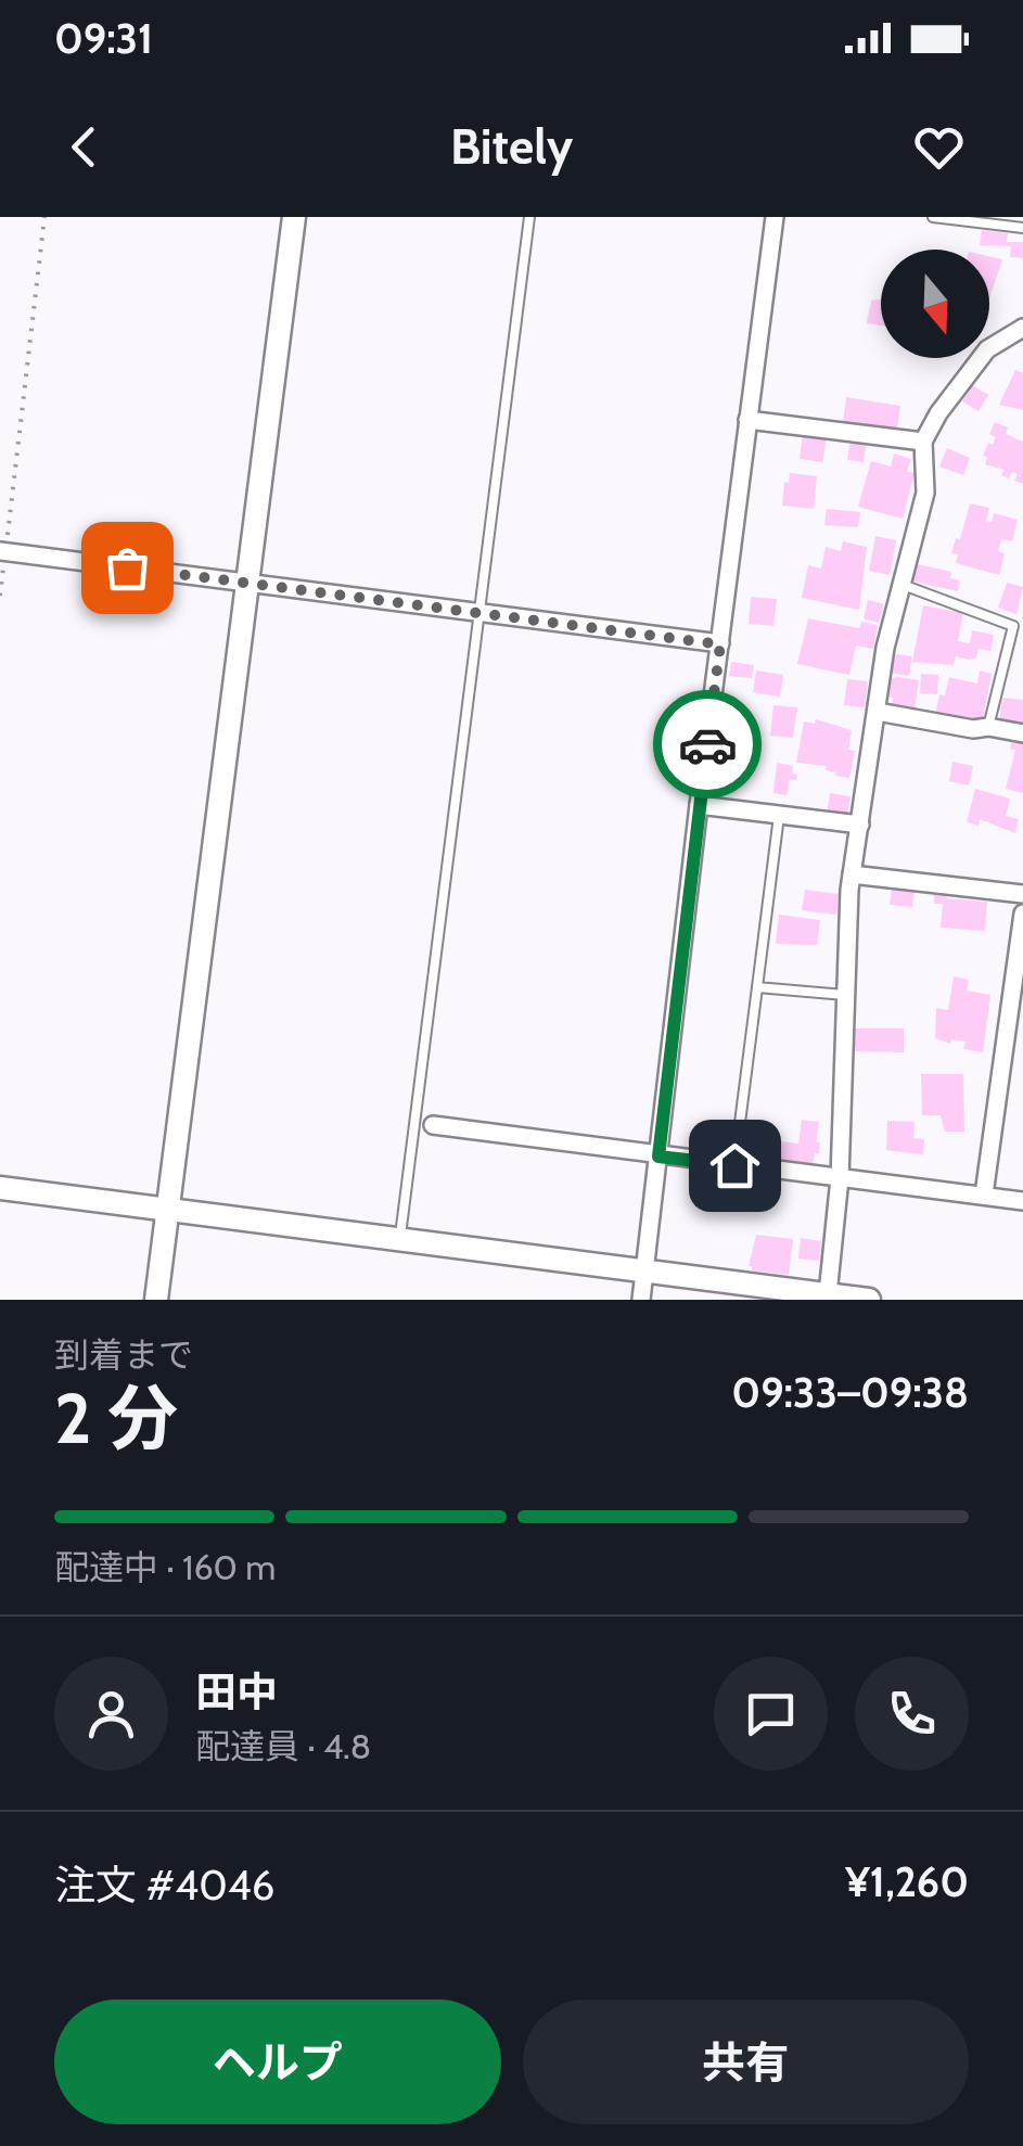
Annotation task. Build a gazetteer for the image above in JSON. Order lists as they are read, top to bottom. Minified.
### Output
{"north":"bottom","page":{"status":"09:31","header":"Bitely","heading":["2 分","到着まで","09:33–09:38"],"panel":["田中","配達員 · 4.8","注文 #4046","¥1,260"],"bar":"配達中 · 160 m","buttons":["ヘルプ","共有"]}}
